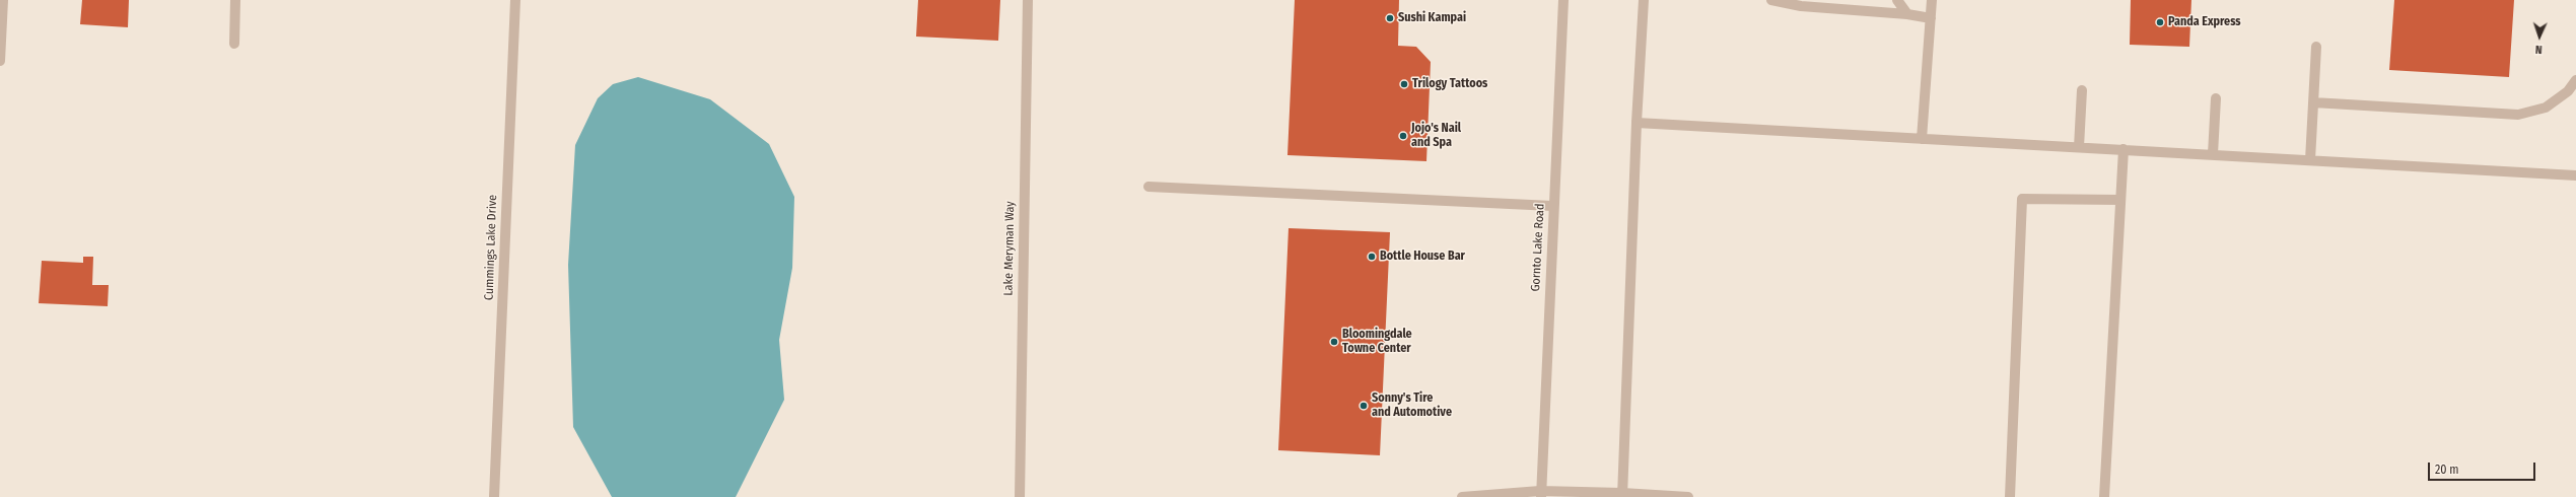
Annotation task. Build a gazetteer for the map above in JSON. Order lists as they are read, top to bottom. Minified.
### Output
{"streets":{"street":["Cummings Lake Drive","Gornto Lake Road","Lake Meryman Way"]},"places":["Sushi Kampai","Panda Express","Trilogy Tattoos","Jojo's Nail and Spa","Bottle House Bar","Bloomingdale Towne Center","Sonny's Tire and Automotive"],"scale_bar":"20 m","north":"bottom"}
